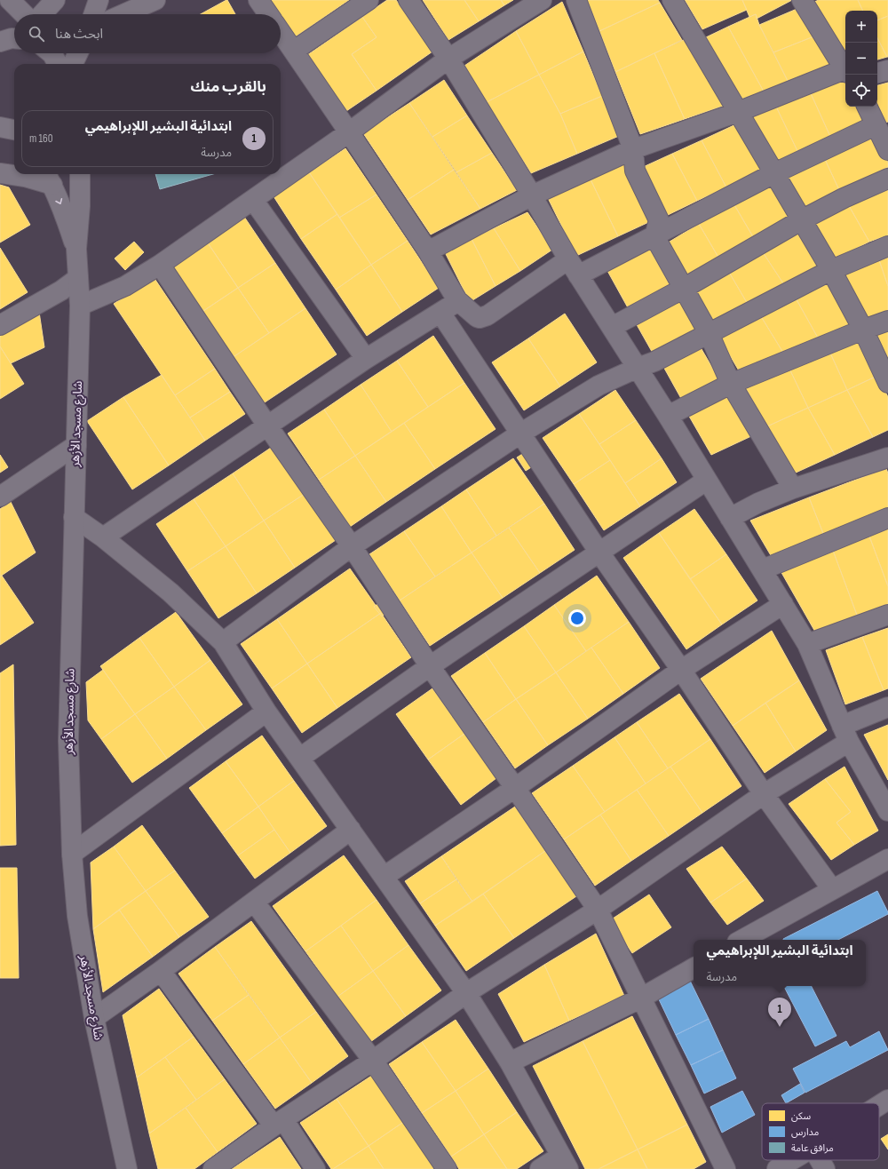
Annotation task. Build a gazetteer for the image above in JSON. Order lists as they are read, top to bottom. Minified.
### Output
{"streets":{"street":["شارع مسجد الأزهر"]},"legend":["سكن","مدارس","مرافق عامة"],"page":{"map_buttons":["+","−"],"search":"ابحث هنا","heading":"بالقرب منك","list":[{"mark":"1","name":"ابتدائية البشير اللإبراهيمي","note":"مدرسة","value":"160 m"}],"popup":["ابتدائية البشير اللإبراهيمي","مدرسة"],"pins":"1"}}
